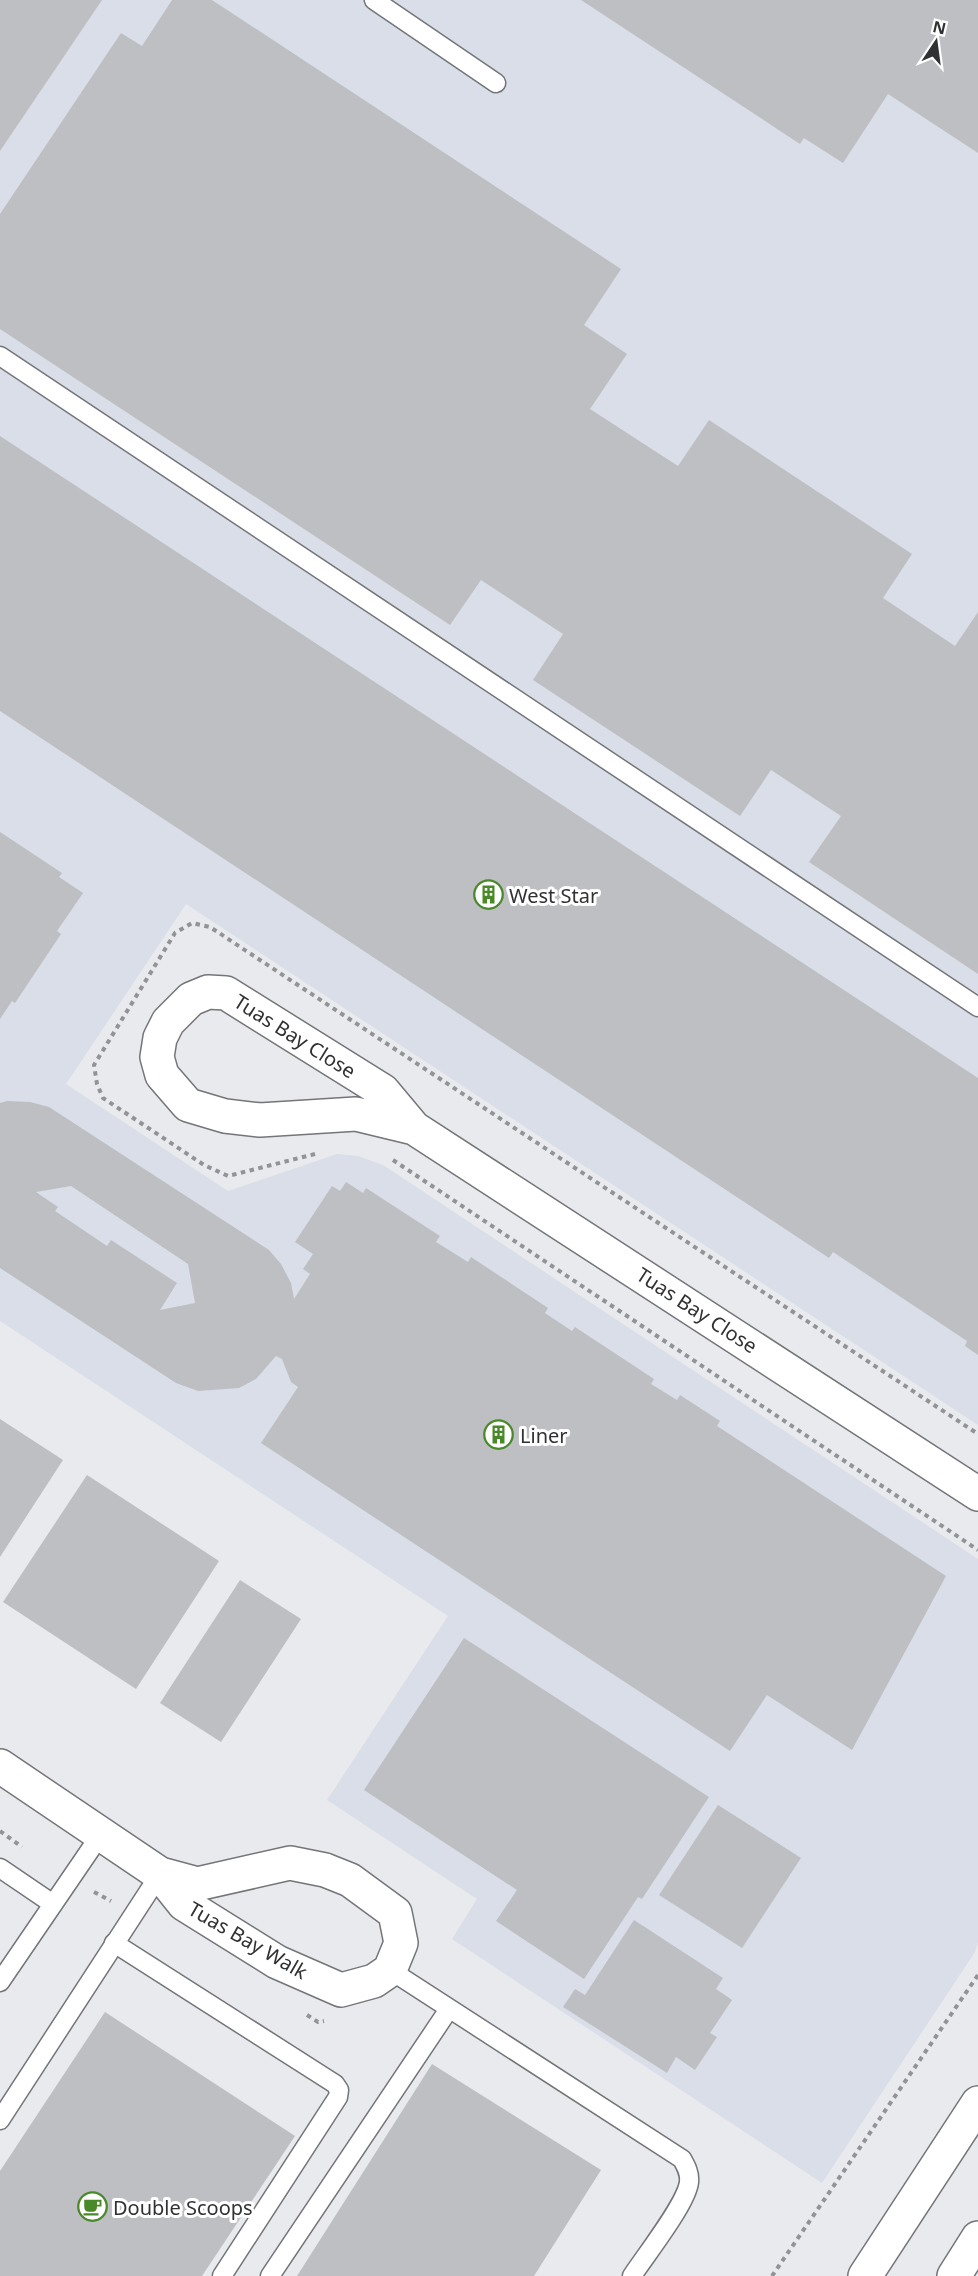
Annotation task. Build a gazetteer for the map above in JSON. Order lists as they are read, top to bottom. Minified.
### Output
{"streets":{"street":["Tuas Bay Close","Tuas Bay Walk"]},"places":{"building":["West Star","Liner"],"cafe":["Double Scoops"]},"north":"top"}
